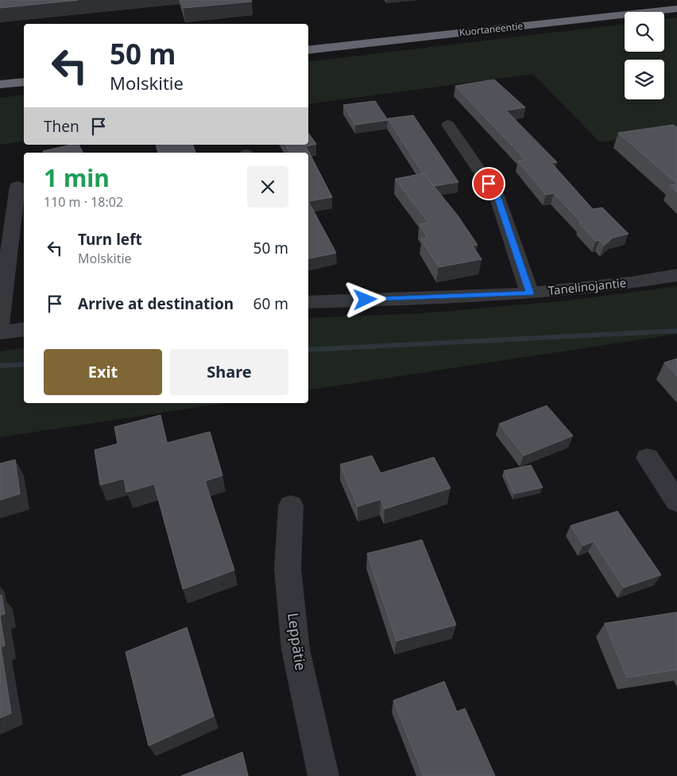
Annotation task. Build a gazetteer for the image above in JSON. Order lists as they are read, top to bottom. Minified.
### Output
{"streets":{"highway":["Kuortaneentie"],"street":["Tanelinojantie","Leppätie"]},"page":{"turn":["50 m","Molskitie"],"then":"Then","heading":["1 min","110 m · 18:02"],"list":[{"name":"Turn left","note":"Molskitie","value":"50 m"},{"name":"Arrive at destination","value":"60 m"}],"buttons":["Exit","Share"]}}
